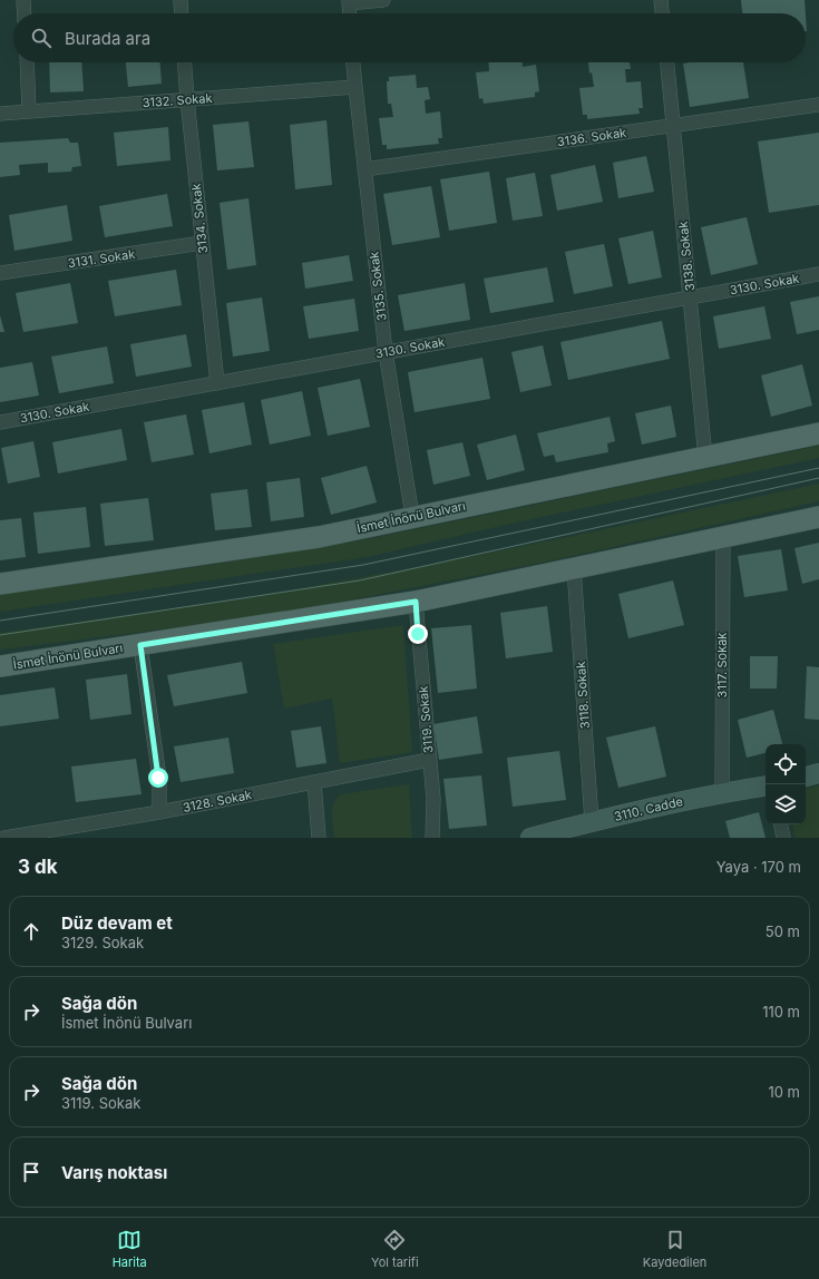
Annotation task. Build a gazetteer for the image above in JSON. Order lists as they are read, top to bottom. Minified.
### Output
{"streets":{"main road":["İsmet İnönü Bulvarı"],"street":["3132. Sokak","3136. Sokak","3134. Sokak","3138. Sokak","3131. Sokak","3130. Sokak","3135. Sokak","3117. Sokak","3118. Sokak","3119. Sokak","3128. Sokak","3110. Cadde"]},"crossings":[["3132. Sokak","3134. Sokak"],["3132. Sokak","3135. Sokak"],["3136. Sokak","3138. Sokak"],["3136. Sokak","3135. Sokak"],["3134. Sokak","3131. Sokak"],["3134. Sokak","3130. Sokak"],["3138. Sokak","3130. Sokak"],["3138. Sokak","İsmet İnönü Bulvarı"],["3130. Sokak","3135. Sokak"],["3135. Sokak","İsmet İnönü Bulvarı"],["İsmet İnönü Bulvarı","3117. Sokak"],["İsmet İnönü Bulvarı","3118. Sokak"],["İsmet İnönü Bulvarı","3119. Sokak"],["3117. Sokak","3110. Cadde"],["3118. Sokak","3110. Cadde"],["3119. Sokak","3128. Sokak"]],"page":{"search":"Burada ara","heading":["3 dk","Yaya · 170 m"],"list":[["Düz devam et","3129. Sokak","50 m"],["Sağa dön","İsmet İnönü Bulvarı","110 m"],["Sağa dön","3119. Sokak","10 m"],"Varış noktası"],"nav":["Harita","Yol tarifi","Kaydedilen"]}}
